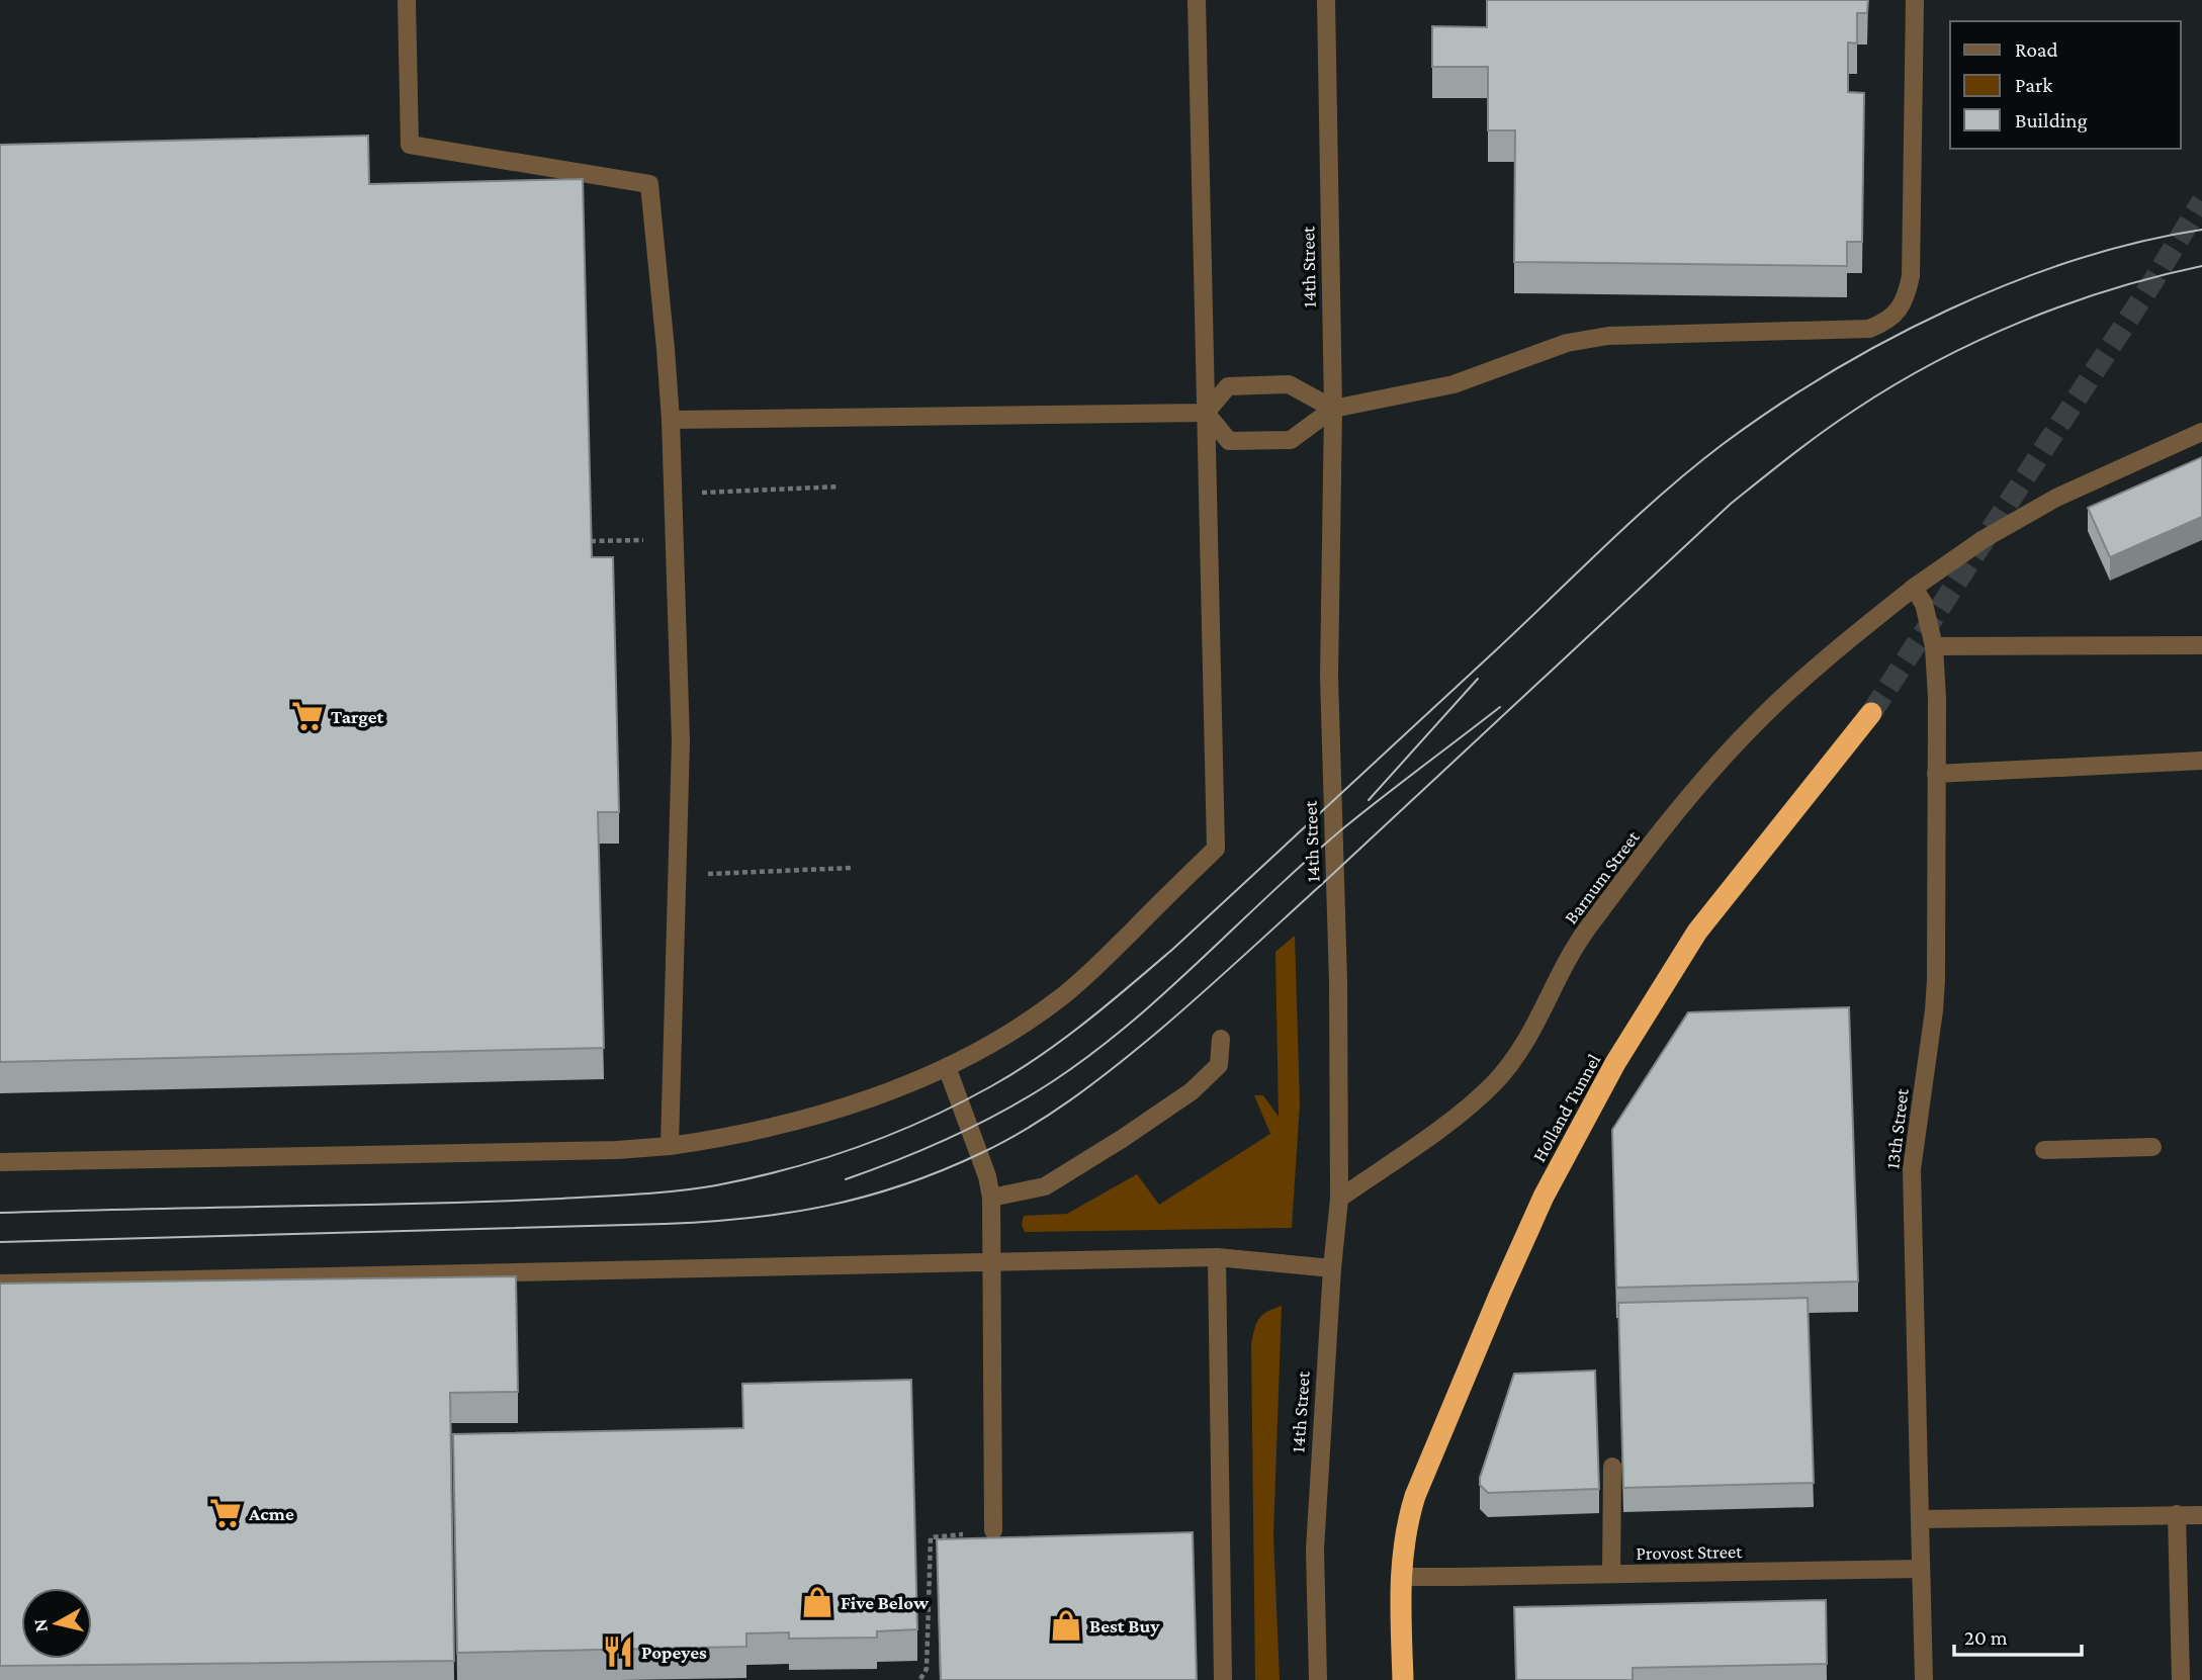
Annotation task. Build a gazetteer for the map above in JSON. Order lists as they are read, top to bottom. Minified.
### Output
{"streets":{"highway":["Holland Tunnel"],"street":["14th Street","Barnum Street","13th Street","Provost Street"]},"crossings":[["14th Street","Barnum Street"],["Barnum Street","13th Street"],["Holland Tunnel","Provost Street"],["13th Street","Provost Street"]],"places":{"supermarket":["Target","Acme"],"shop":["Five Below","Best Buy"],"restaurant":["Popeyes"]},"legend":["Road","Park","Building"],"scale_bar":"20 m","north":"left"}
